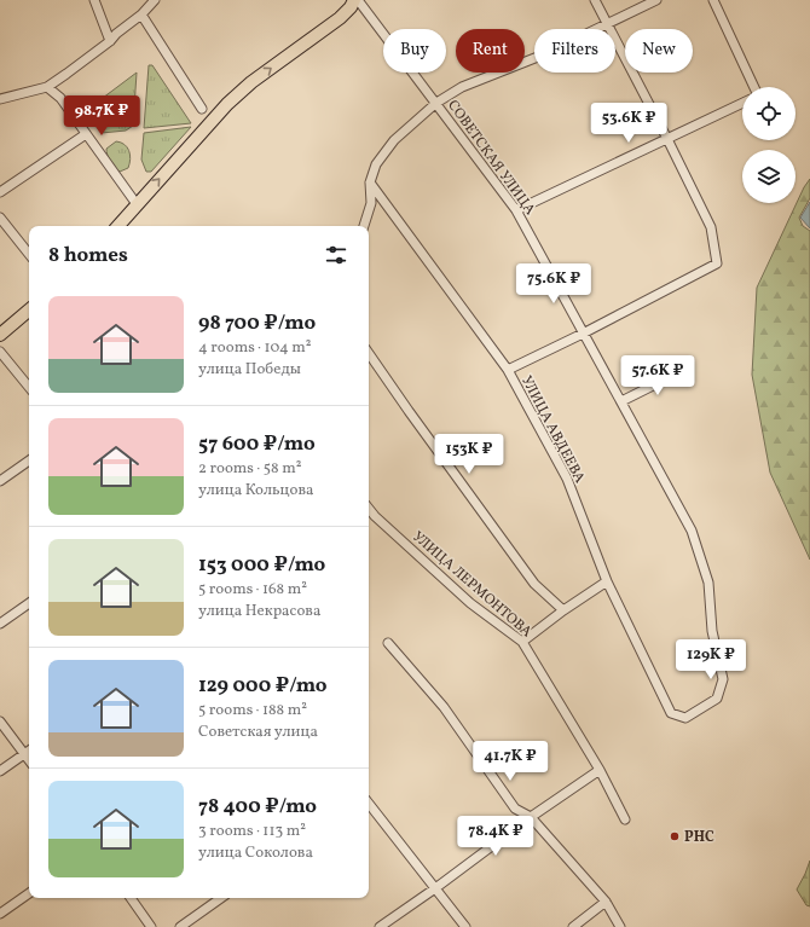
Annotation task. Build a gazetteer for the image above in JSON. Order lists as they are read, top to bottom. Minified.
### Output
{"streets":{"street":["СОВЕТСКАЯ УЛИЦА","УЛИЦА АВДЕЕВА","УЛИЦА ЛЕРМОНТОВА"]},"crossings":[["СОВЕТСКАЯ УЛИЦА","УЛИЦА АВДЕЕВА"]],"places":["РНС"],"page":{"chip":["Buy","Rent","Filters","New"],"price":["98.7K ₽","53.6K ₽","75.6K ₽","57.6K ₽","153K ₽","129K ₽","41.7K ₽","78.4K ₽"],"heading":"8 homes","list":[{"name":"98 700 ₽/mo","note":"4 rooms · 104 m² · улица Победы"},{"name":"57 600 ₽/mo","note":"2 rooms · 58 m² · улица Кольцова"},{"name":"153 000 ₽/mo","note":"5 rooms · 168 m² · улица Некрасова"},{"name":"129 000 ₽/mo","note":"5 rooms · 188 m² · Советская улица"},{"name":"78 400 ₽/mo","note":"3 rooms · 113 m² · улица Соколова"}]}}
